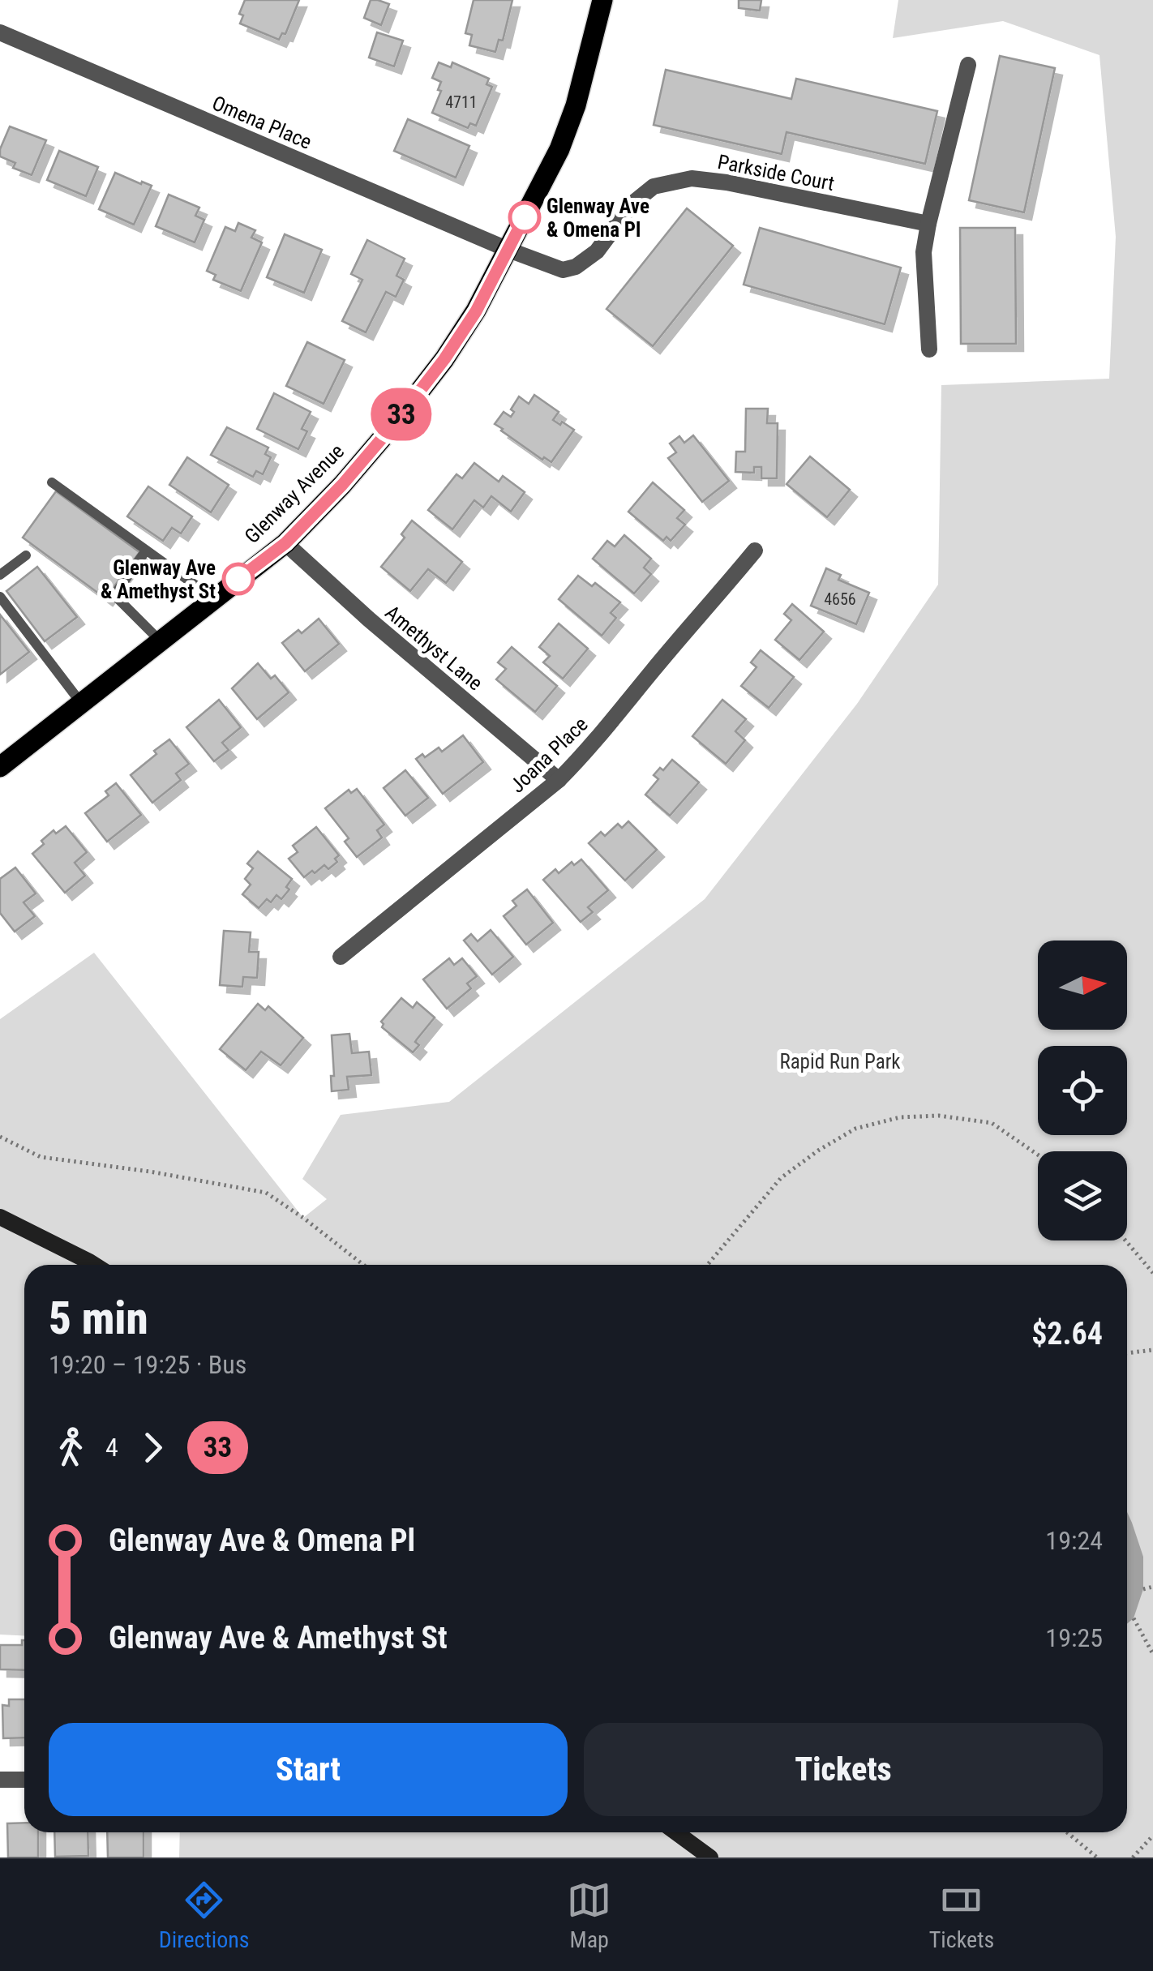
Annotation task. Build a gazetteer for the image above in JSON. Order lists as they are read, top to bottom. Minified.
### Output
{"streets":{"main road":["Glenway Avenue"],"street":["Omena Place","Parkside Court","Amethyst Lane","Joana Place"]},"crossings":[["Omena Place","Parkside Court"],["Omena Place","Glenway Avenue"],["Parkside Court","Glenway Avenue"],["Glenway Avenue","Amethyst Lane"],["Amethyst Lane","Joana Place"]],"parks":["Rapid Run Park"],"places":["Glenway Ave & Omena Pl","Glenway Ave & Amethyst St"],"lines":["bus line 33"],"house_numbers":["4711","4656"],"north":"right","page":{"on_map":"33","heading":["5 min","19:20 – 19:25 · Bus","$2.64"],"legs":["4","33"],"list":[{"name":"Glenway Ave & Omena Pl","value":"19:24"},{"name":"Glenway Ave & Amethyst St","value":"19:25"}],"buttons":["Start","Tickets"],"tabs":["Directions","Map","Tickets"]}}
